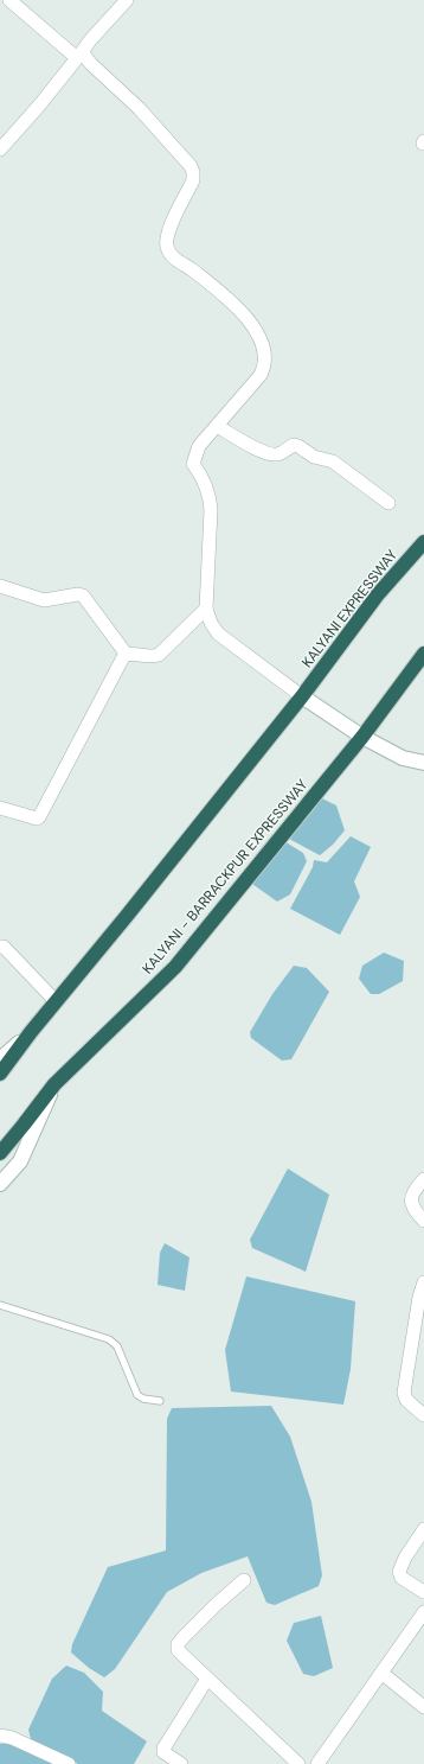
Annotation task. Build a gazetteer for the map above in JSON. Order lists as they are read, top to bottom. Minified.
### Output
{"streets":{"highway":["KALYANI EXPRESSWAY","KALYANI - BARRACKPUR EXPRESSWAY"]}}
